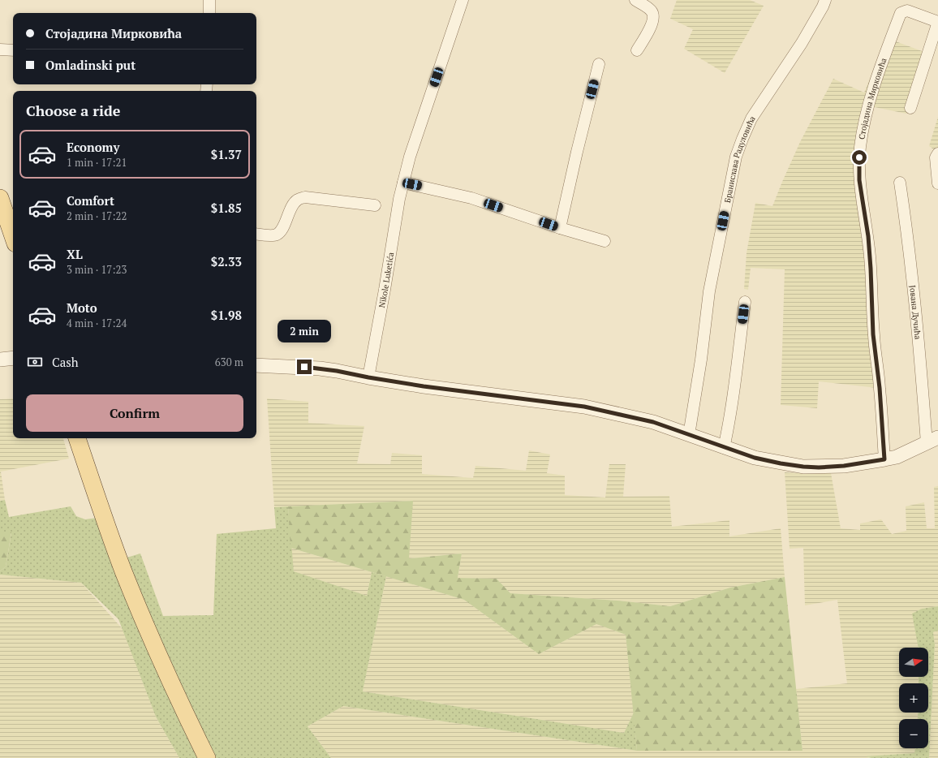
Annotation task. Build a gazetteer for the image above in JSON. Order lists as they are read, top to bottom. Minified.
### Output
{"streets":{"street":["Стојадина Мирковића","Бранислава Радуловића","Nikole Luketića","Јована Дучића"]},"north":"right","page":{"banner":["Стојадина Мирковића","Omladinski put"],"heading":"Choose a ride","list":[{"name":"Economy","note":"1 min · 17:21","value":"$1.37"},{"name":"Comfort","note":"2 min · 17:22","value":"$1.85"},{"name":"XL","note":"3 min · 17:23","value":"$2.33"},{"name":"Moto","note":"4 min · 17:24","value":"$1.98"}],"bubble":"2 min","pay":["Cash","630 m"],"buttons":"Confirm","map_buttons":["+","−"]}}
